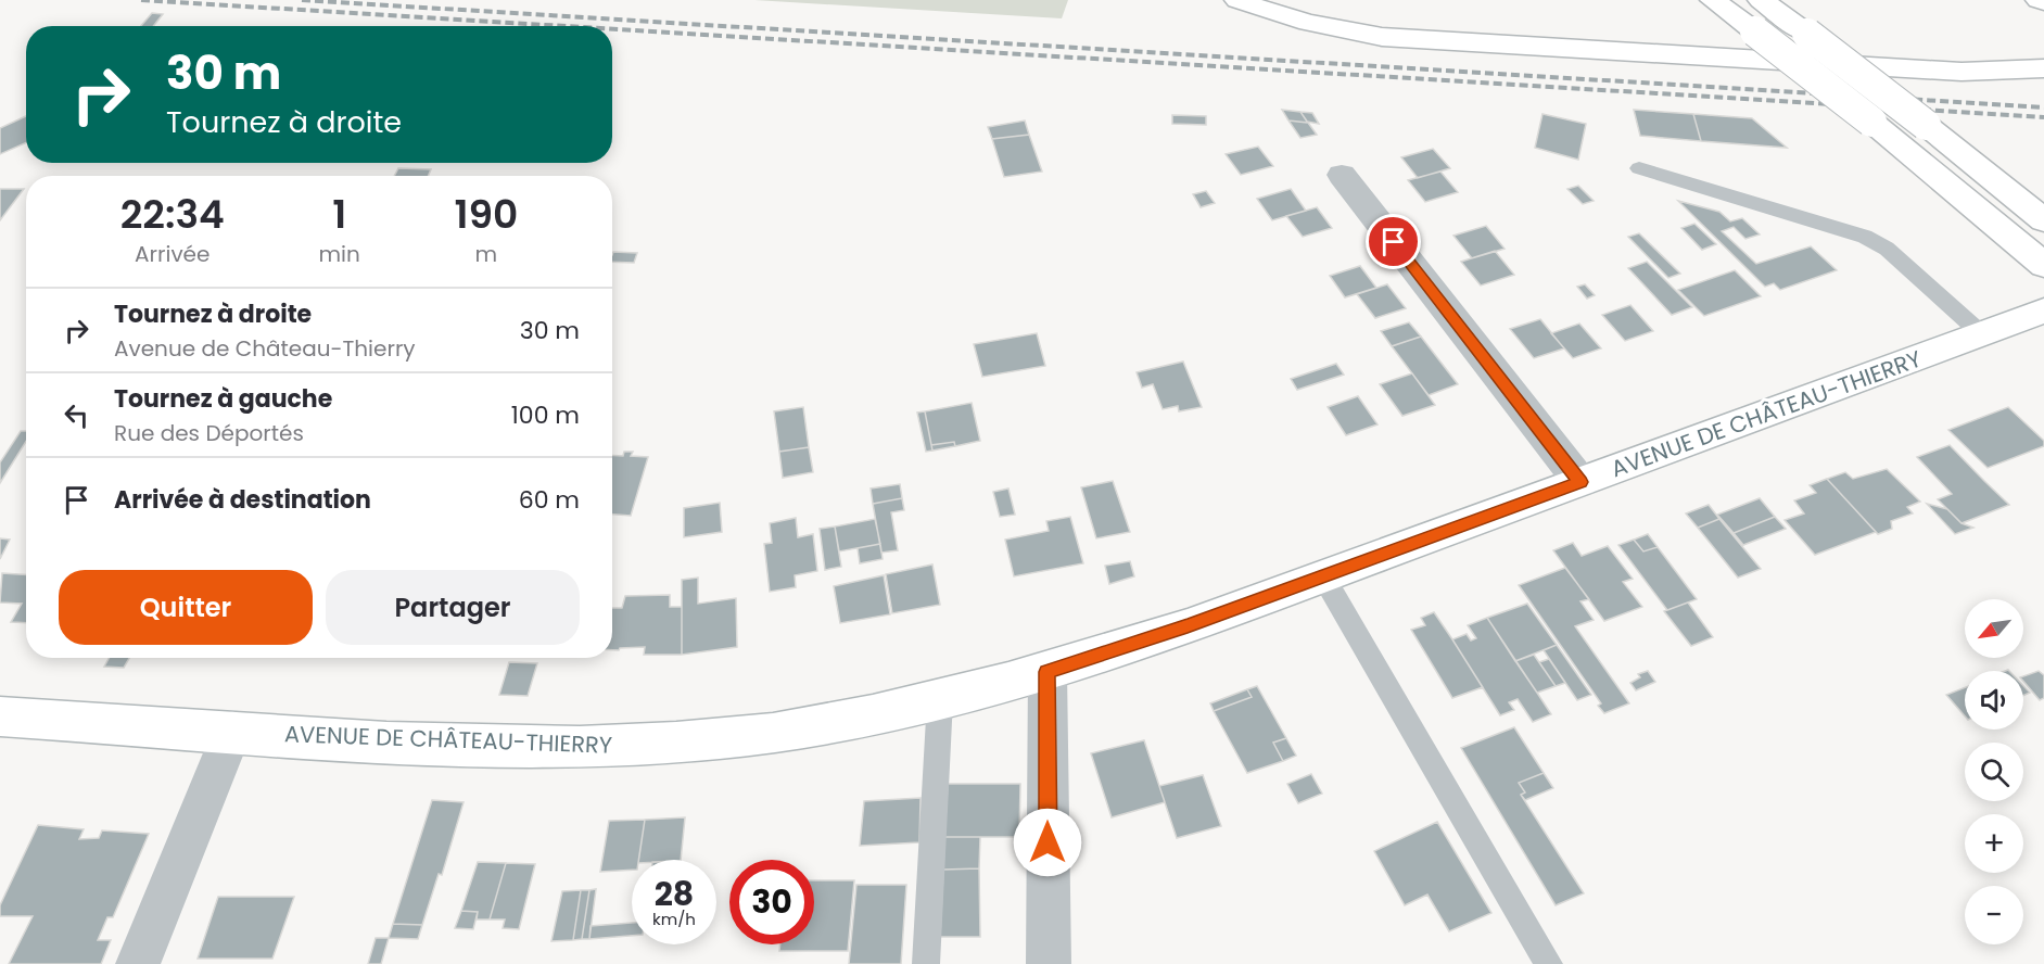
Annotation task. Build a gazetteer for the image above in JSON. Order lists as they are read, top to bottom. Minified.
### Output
{"streets":{"main road":["AVENUE DE CHÂTEAU-THIERRY"]},"north":"bottom left","page":{"turn":["30 m","Tournez à droite"],"eta":["22:34","Arrivée","1","min","190","m"],"list":[{"name":"Tournez à droite","note":"Avenue de Château-Thierry","value":"30 m"},{"name":"Tournez à gauche","note":"Rue des Déportés","value":"100 m"},{"name":"Arrivée à destination","value":"60 m"}],"buttons":["Quitter","Partager"],"map_buttons":["+","−"],"speed":"28 km/h","limit":"30"}}
